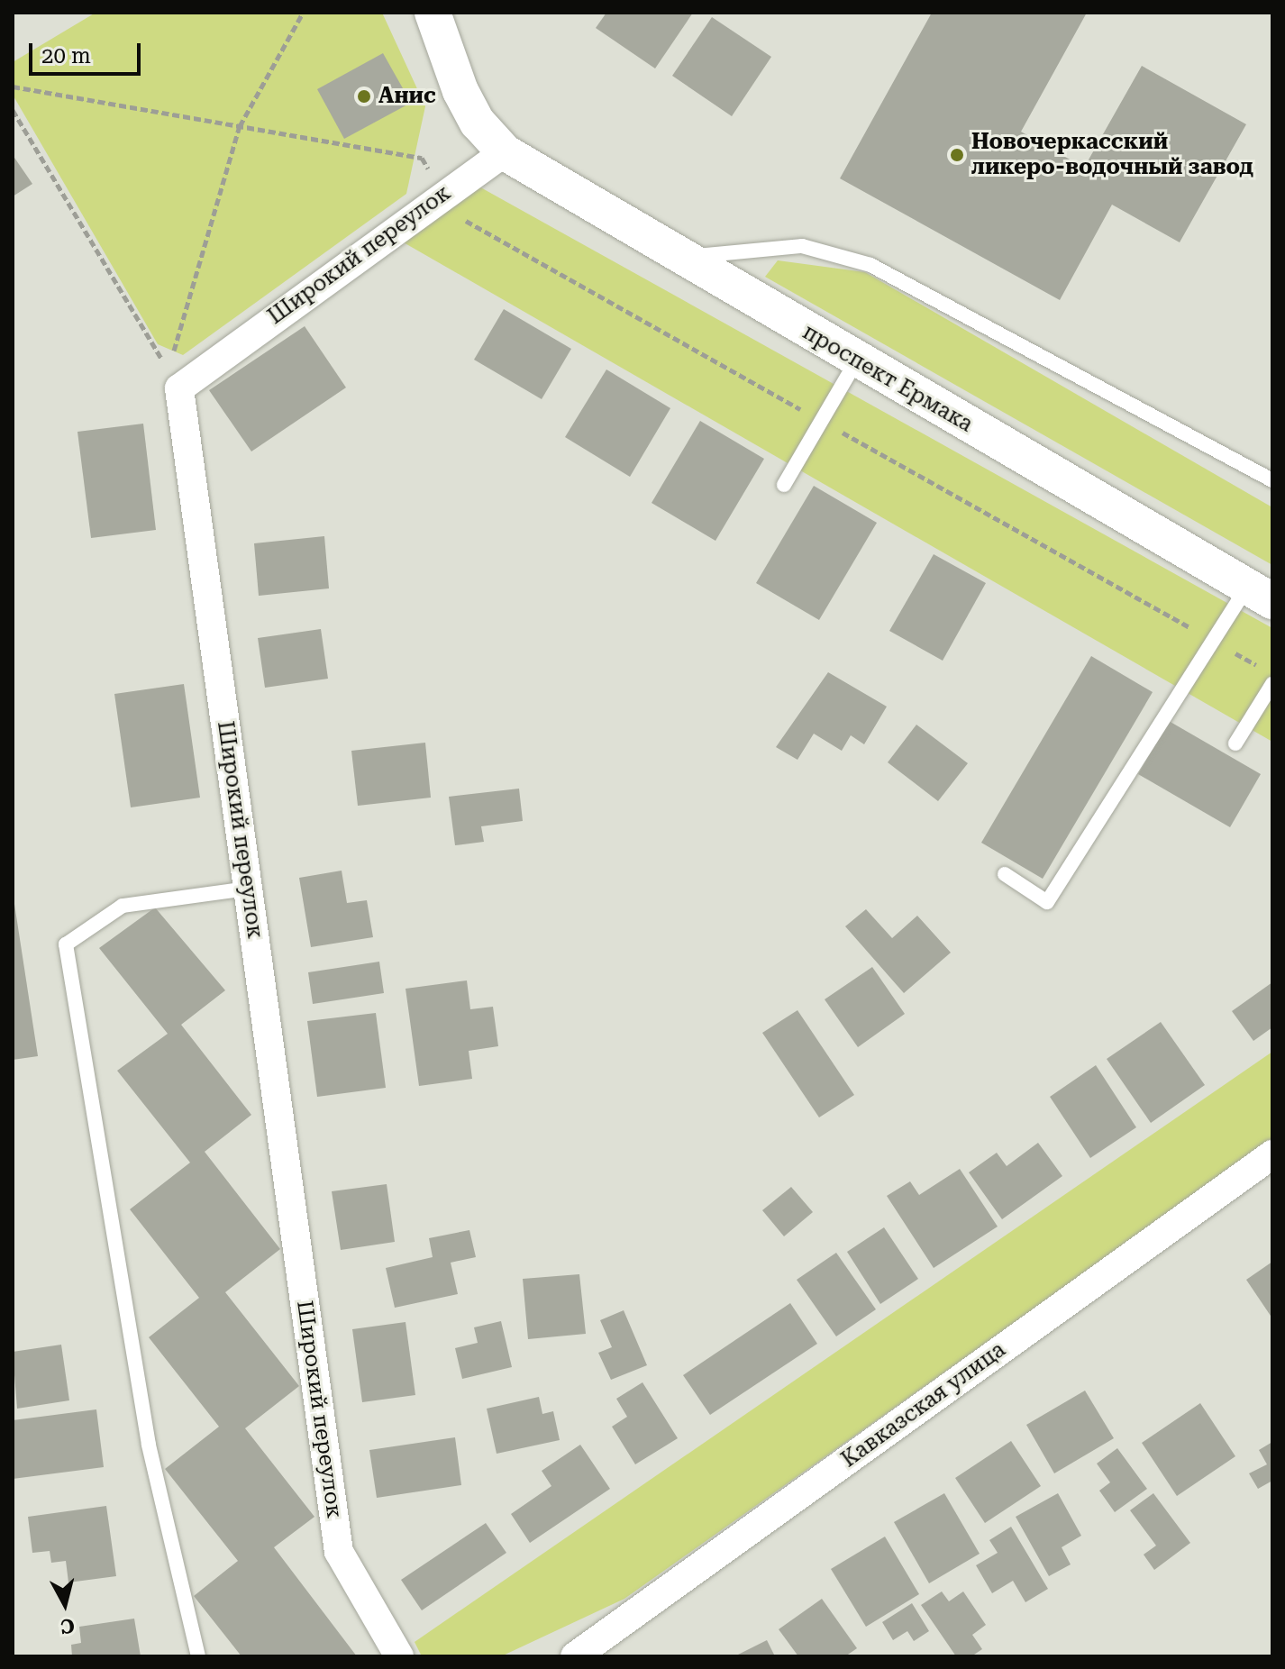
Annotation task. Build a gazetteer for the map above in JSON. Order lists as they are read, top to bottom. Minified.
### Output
{"streets":{"street":["Широкий переулок","проспект Ермака","Кавказская улица"]},"crossings":[["Широкий переулок","проспект Ермака"]],"places":["Анис","Новочеркасский ликеро-водочный завод"],"scale_bar":"20 m","north":"bottom"}
